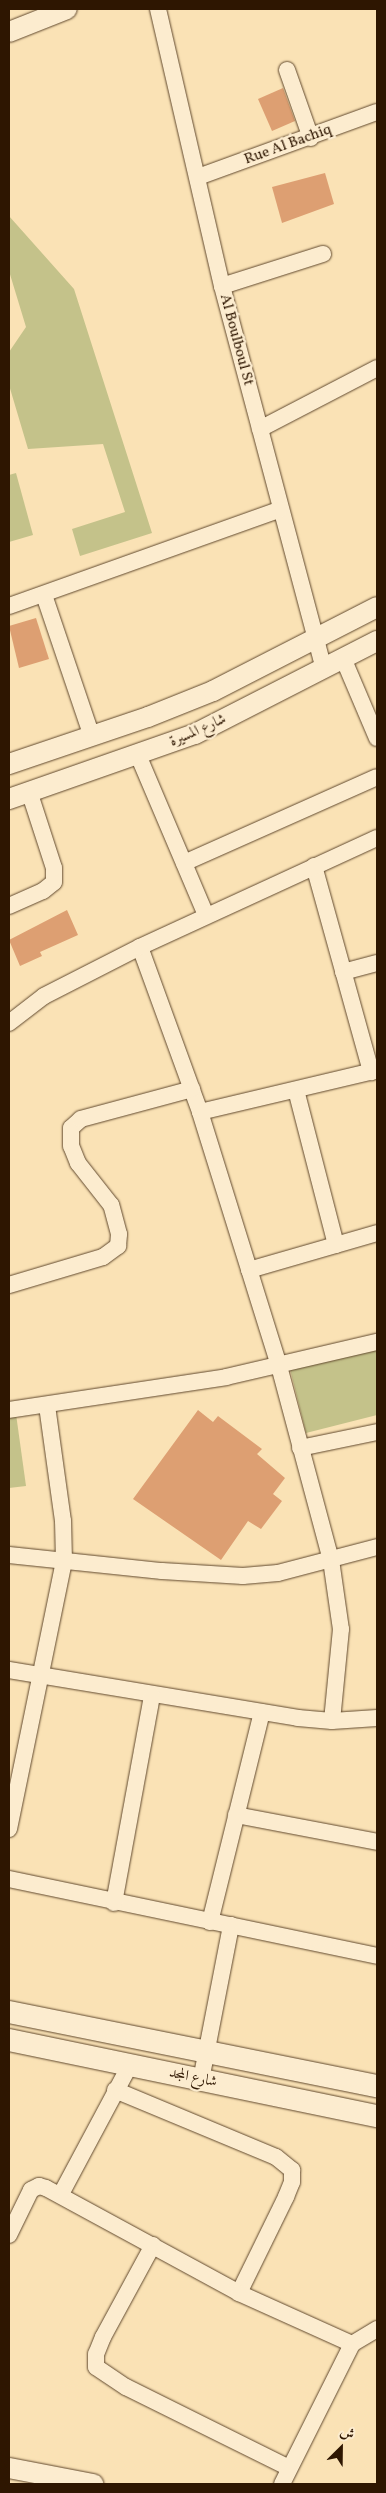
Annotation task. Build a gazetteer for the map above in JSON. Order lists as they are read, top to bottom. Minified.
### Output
{"streets":{"main road":["شارع المجد"],"street":["Rue Al Bachiq","Al Boulboul St","شارع المسيرة"]},"crossings":[["Rue Al Bachiq","Al Boulboul St"],["Al Boulboul St","شارع المسيرة"]],"north":"top right"}
